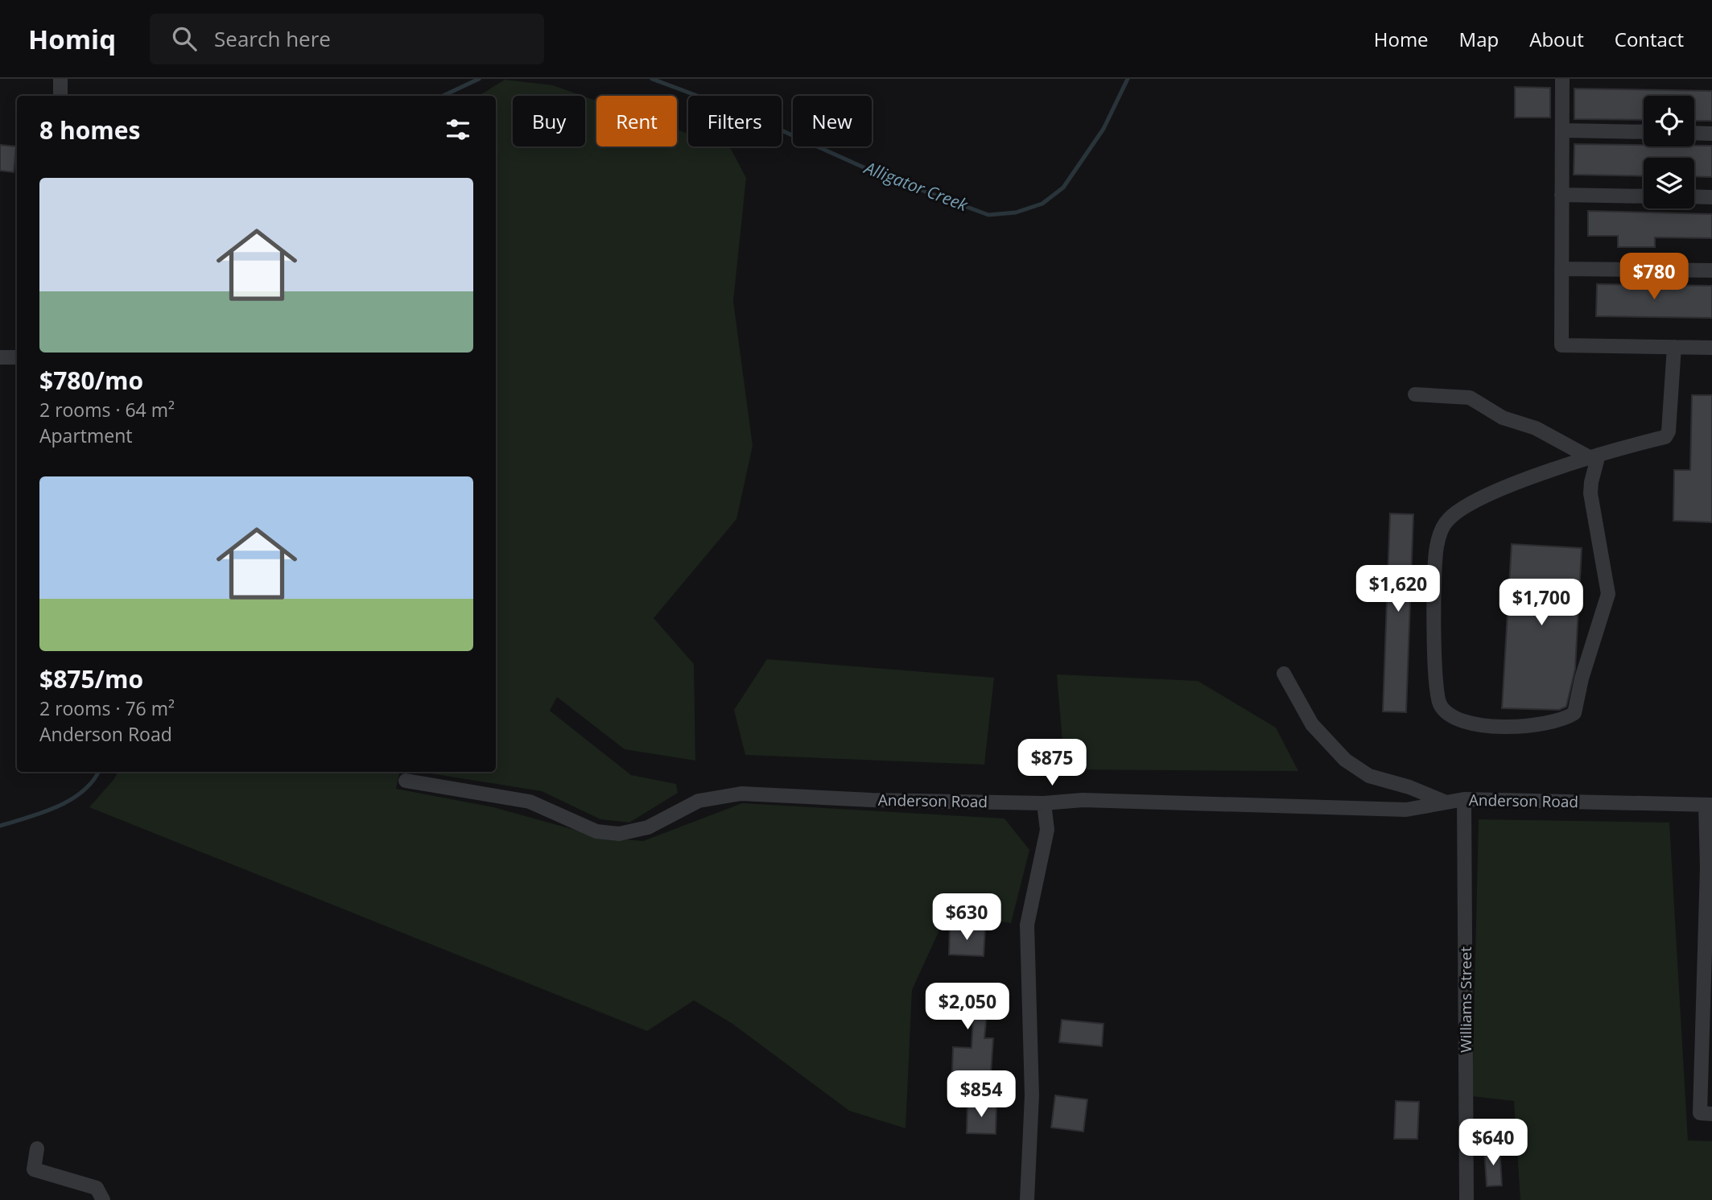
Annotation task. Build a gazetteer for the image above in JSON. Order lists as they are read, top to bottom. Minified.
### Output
{"streets":{"street":["Anderson Road","Williams Street"]},"crossings":[["Anderson Road","Williams Street"]],"water":["Alligator Creek"],"page":{"header":"Homiq","search":"Search here","nav":["Home","Map","About","Contact"],"chip":["Buy","Rent","Filters","New"],"heading":"8 homes","list":[{"name":"$780/mo","note":"2 rooms · 64 m² · Apartment"},{"name":"$875/mo","note":"2 rooms · 76 m² · Anderson Road"}],"price":["$780","$1,620","$1,700","$875","$630","$2,050","$854","$640"]}}
